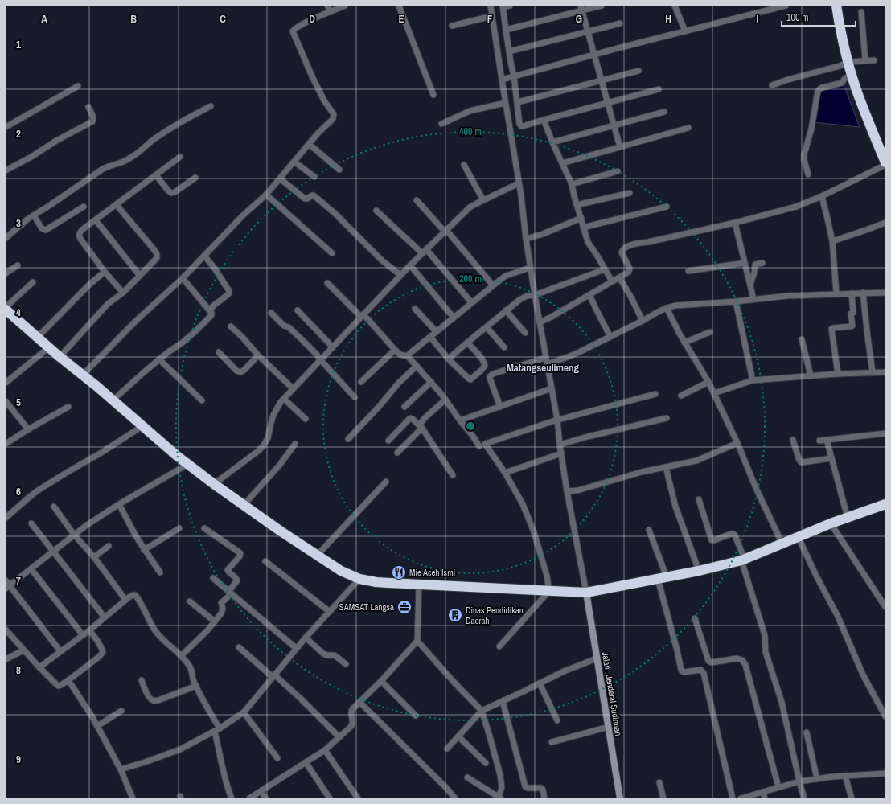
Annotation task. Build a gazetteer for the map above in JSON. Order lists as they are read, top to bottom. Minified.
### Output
{"streets":{"street":["Jalan . Jenderal Sudirman"]},"districts":["Matangseulimeng"],"places":{"restaurant":["Mie Aceh Ismi"],"office":["SAMSAT Langsa"],"building":["Dinas Pendidikan Daerah"]},"scale_bar":"100 m","grid":{"columns":["A","B","C","D","E","F","G","H","I"],"rows":["1","2","3","4","5","6","7","8","9"]},"rings":["400 m","200 m"]}
